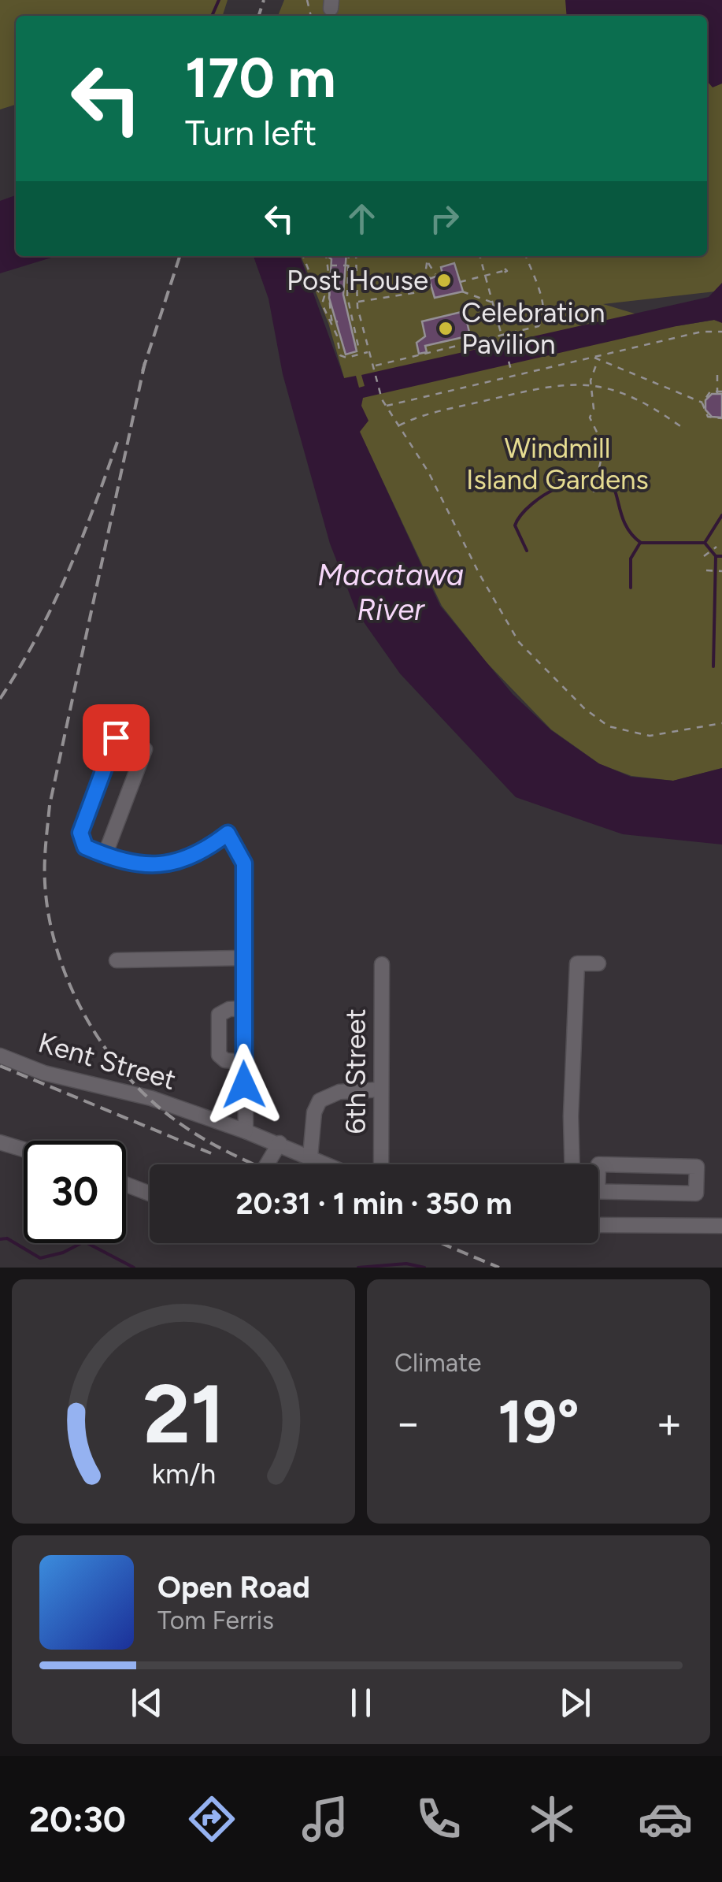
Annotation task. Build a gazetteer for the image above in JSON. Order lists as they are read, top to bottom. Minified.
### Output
{"streets":{"street":["Kent Street","6th Street"]},"water":["Macatawa River"],"parks":["Windmill Island Gardens"],"places":["Post House","Celebration Pavilion"],"page":{"turn":["170 m","Turn left"],"limit":"30","trip":"20:31 · 1 min · 350 m","tile":"Climate","heat":["−","19°","+"],"song":["Open Road","Tom Ferris"],"tabs":"20:30","gauge":["21","km/h"]}}
